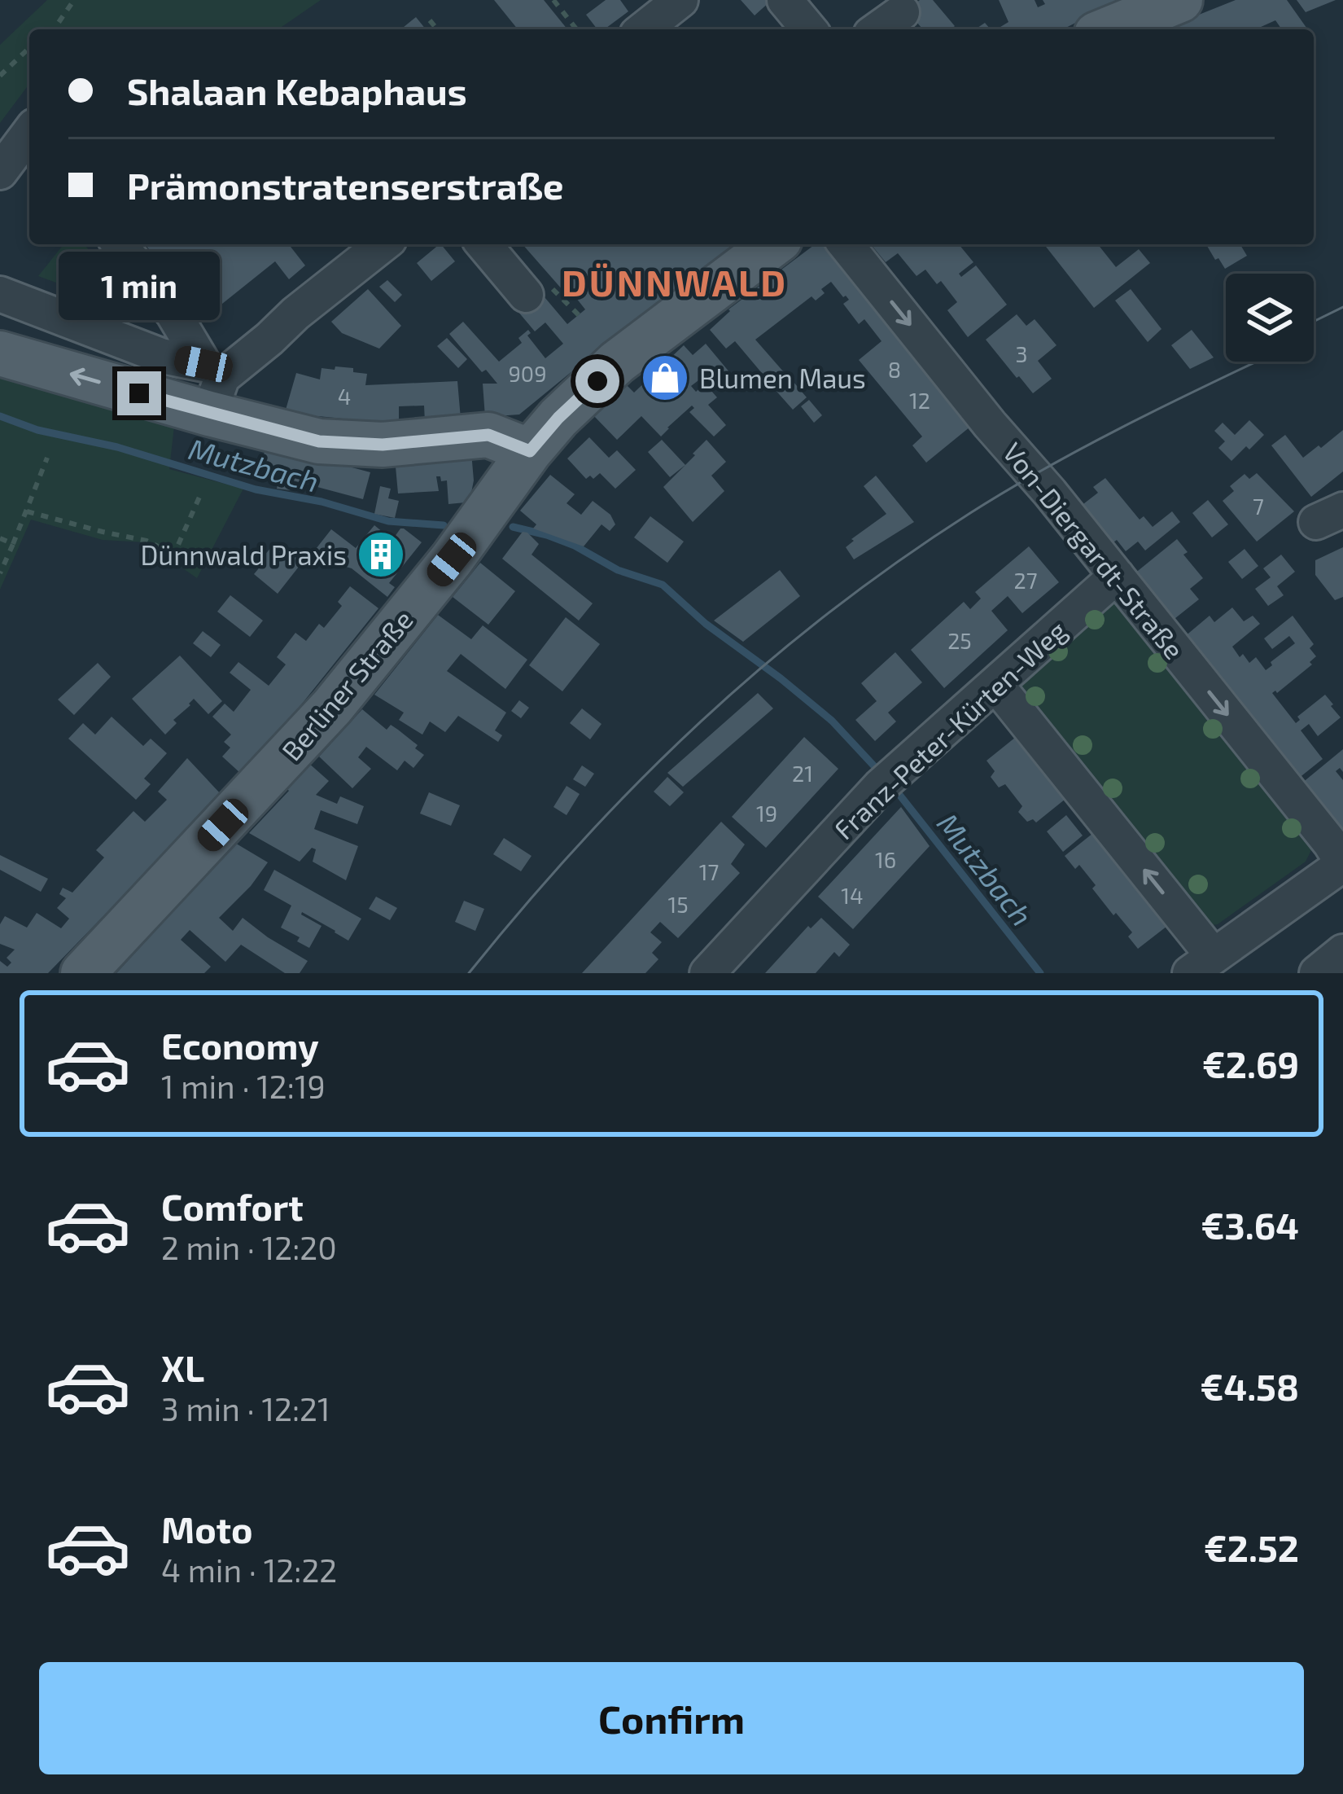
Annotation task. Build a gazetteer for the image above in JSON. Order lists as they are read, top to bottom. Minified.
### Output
{"streets":{"main road":["Berliner Straße"],"street":["Von-Diergardt-Straße","Franz-Peter-Kürten-Weg"]},"crossings":[["Von-Diergardt-Straße","Franz-Peter-Kürten-Weg"]],"districts":["DÜNNWALD"],"water":["Mutzbach"],"places":{"shop":["Blumen Maus"],"building":["Dünnwald Praxis"]},"house_numbers":["3","8","909","4","12","7","27","25","21","19","16","17","14","15"],"page":{"banner":["Shalaan Kebaphaus","Prämonstratenserstraße"],"bubble":"1 min","list":[{"name":"Economy","note":"1 min · 12:19","value":"€2.69"},{"name":"Comfort","note":"2 min · 12:20","value":"€3.64"},{"name":"XL","note":"3 min · 12:21","value":"€4.58"},{"name":"Moto","note":"4 min · 12:22","value":"€2.52"}],"buttons":"Confirm"}}
